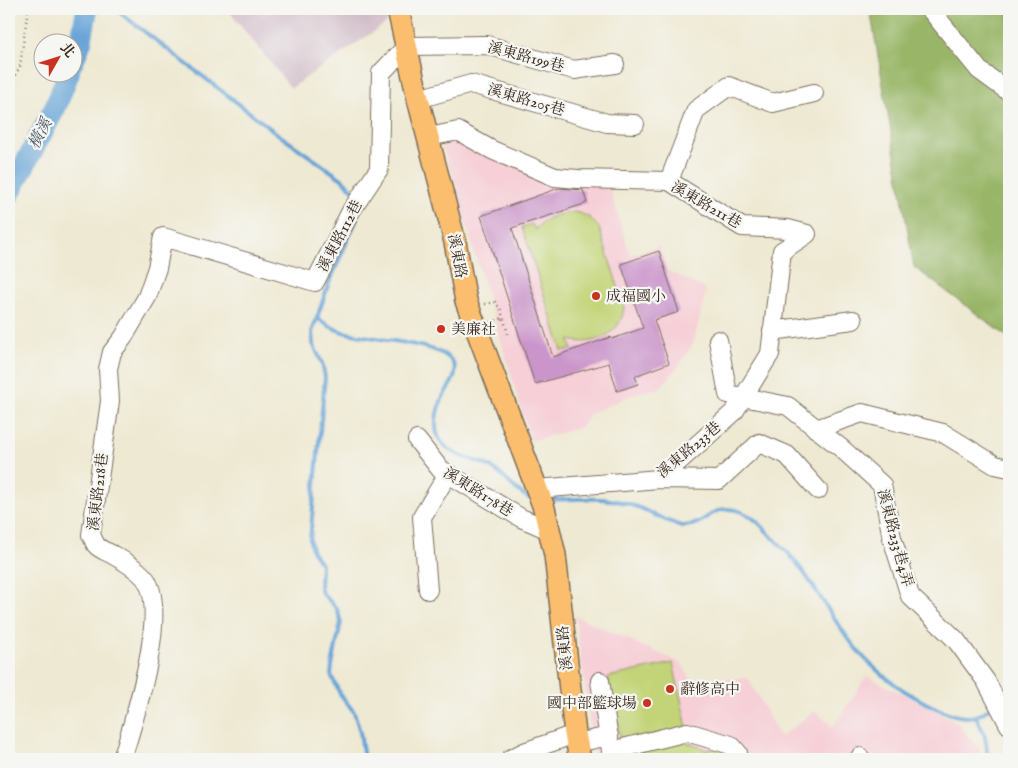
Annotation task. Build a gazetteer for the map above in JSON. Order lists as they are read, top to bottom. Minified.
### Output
{"streets":{"main road":["溪東路"],"street":["溪東路199巷","溪東路205巷","溪東路211巷","溪東路112巷","溪東路233巷","溪東路218巷","溪東路178巷","溪東路233巷4弄"]},"crossings":[["溪東路199巷","溪東路112巷"],["溪東路199巷","溪東路"],["溪東路205巷","溪東路"],["溪東路211巷","溪東路"],["溪東路211巷","溪東路233巷"],["溪東路211巷","溪東路233巷4弄"],["溪東路112巷","溪東路"],["溪東路112巷","溪東路218巷"],["溪東路","溪東路233巷"],["溪東路","溪東路178巷"],["溪東路233巷","溪東路233巷4弄"]],"water":["橫溪"],"places":["成福國小","美廉社","辭修高中","國中部籃球場"],"north":"top right"}
